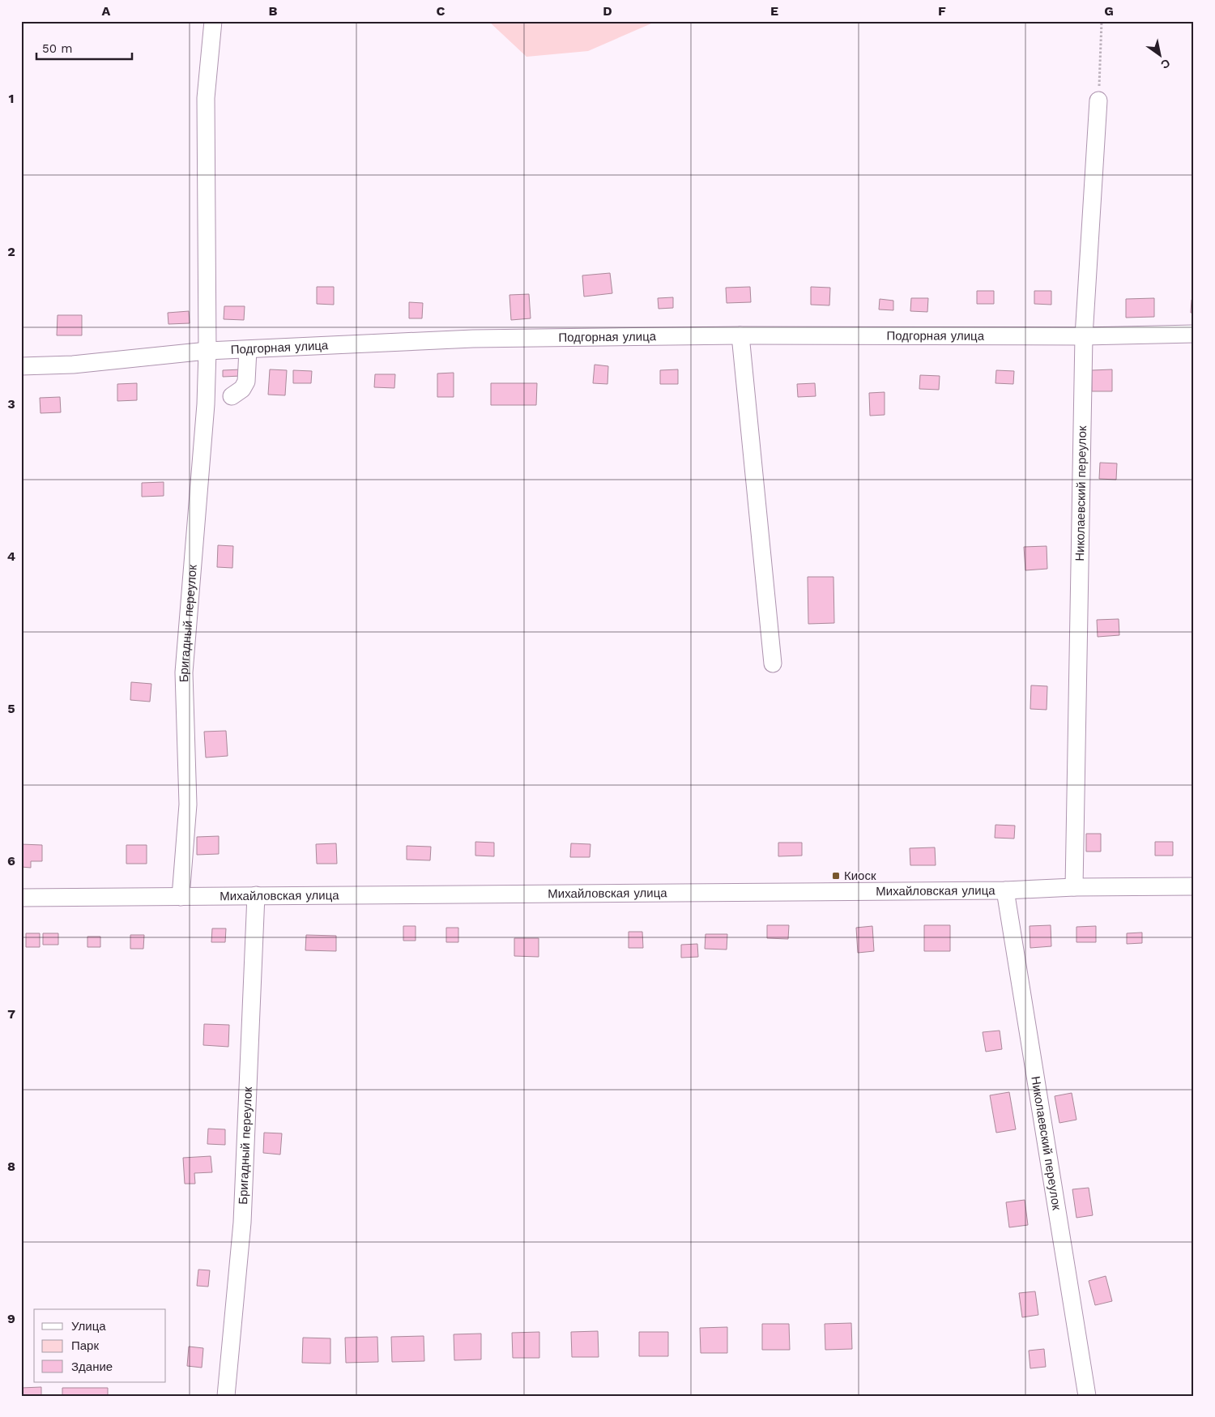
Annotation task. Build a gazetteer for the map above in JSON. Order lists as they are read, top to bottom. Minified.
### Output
{"streets":{"street":["Подгорная улица","Николаевский переулок","Бригадный переулок","Михайловская улица"]},"crossings":[["Подгорная улица","Николаевский переулок"],["Подгорная улица","Бригадный переулок"],["Николаевский переулок","Михайловская улица"],["Бригадный переулок","Михайловская улица"]],"places":{"transit":["Киоск"]},"legend":["Улица","Парк","Здание"],"scale_bar":"50 m","north":"bottom right","grid":{"columns":["A","B","C","D","E","F","G"],"rows":["1","2","3","4","5","6","7","8","9"]}}
